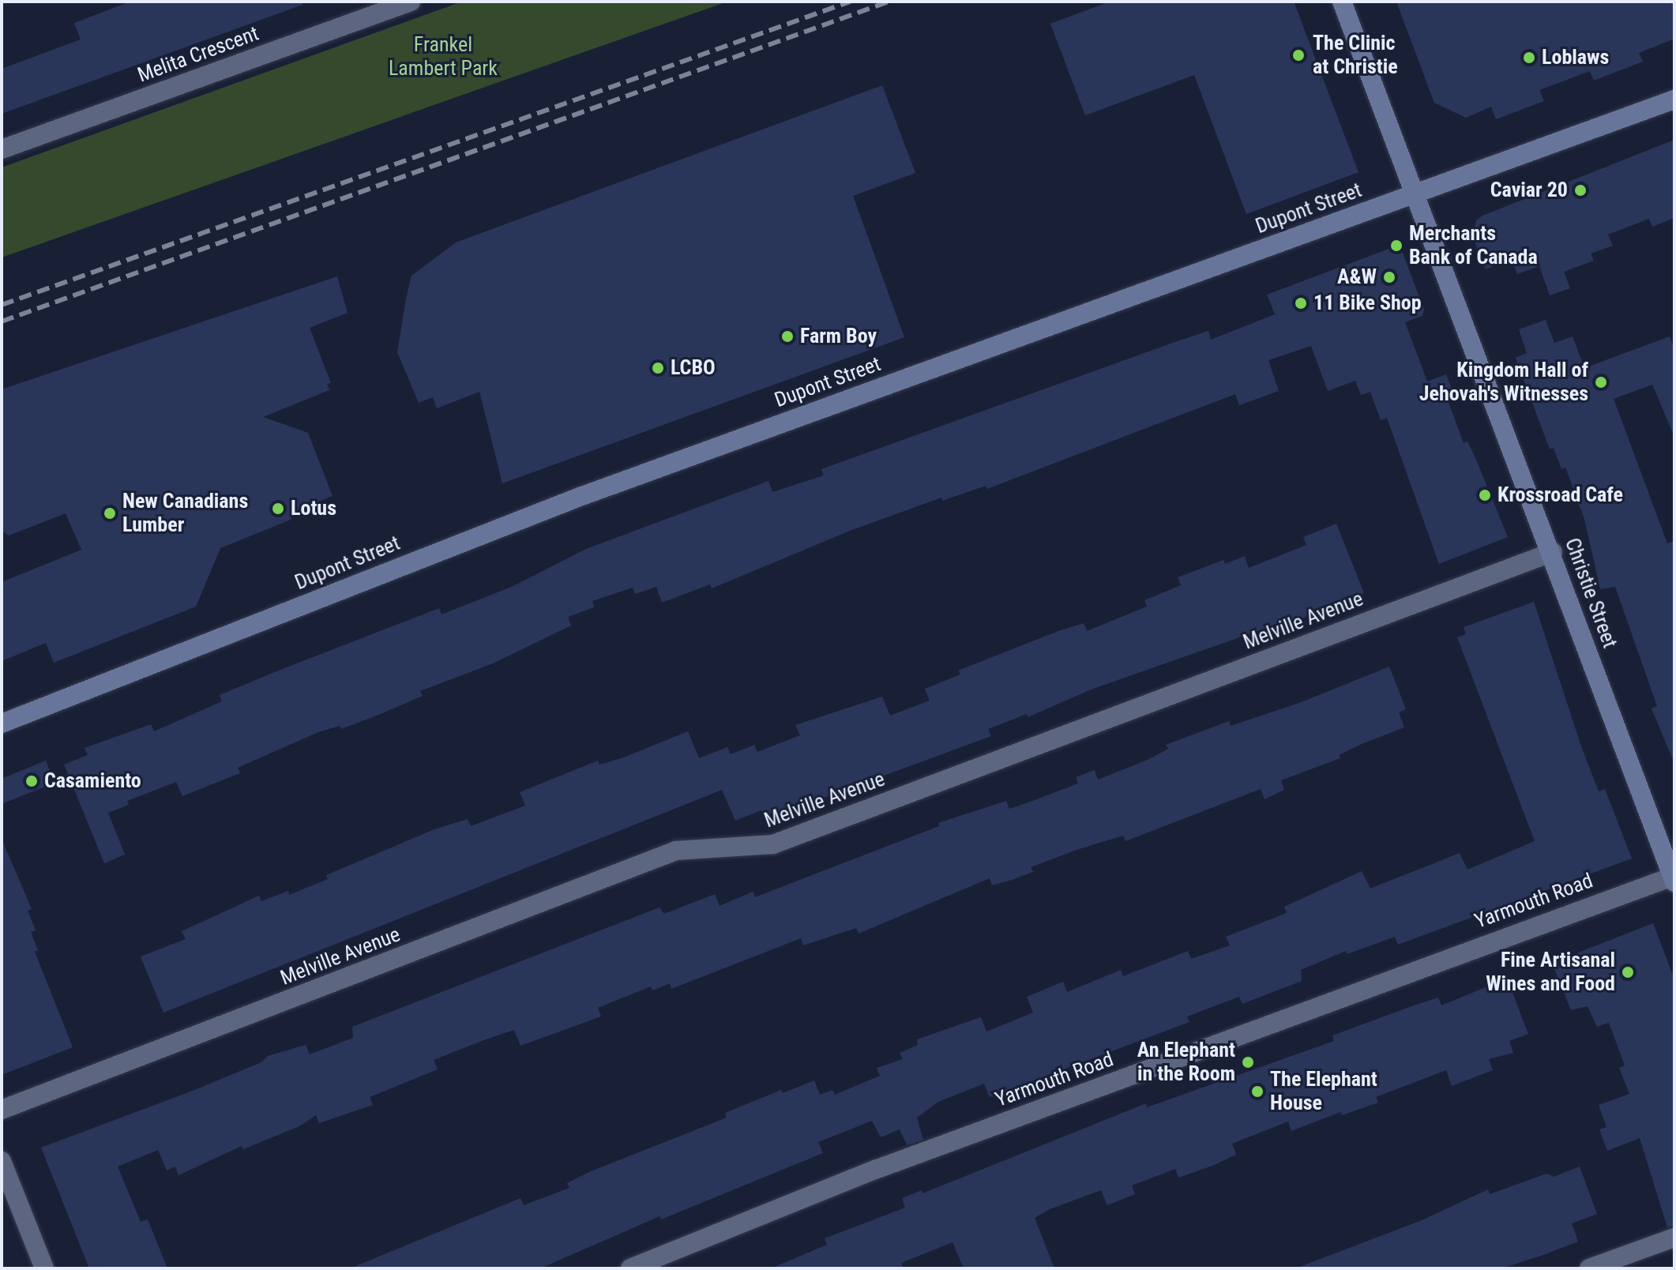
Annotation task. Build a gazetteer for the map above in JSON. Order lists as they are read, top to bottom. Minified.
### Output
{"streets":{"main road":["Dupont Street","Christie Street"],"street":["Melita Crescent","Melville Avenue","Yarmouth Road"]},"crossings":[["Dupont Street","Christie Street"],["Christie Street","Melville Avenue"],["Christie Street","Yarmouth Road"]],"parks":["Frankel Lambert Park"],"places":["The Clinic at Christie","Loblaws","Caviar 20","Merchants Bank of Canada","A&W","11 Bike Shop","Farm Boy","LCBO","Kingdom Hall of Jehovah's Witnesses","Krossroad Cafe","Lotus","New Canadians Lumber","Casamiento","Fine Artisanal Wines and Food","An Elephant in the Room","The Elephant House"]}
